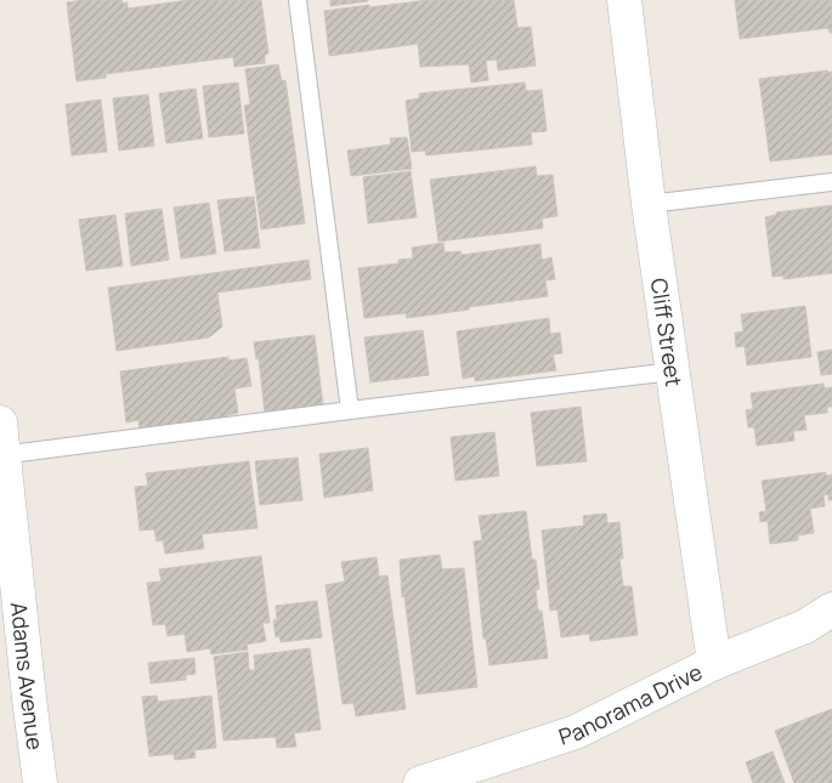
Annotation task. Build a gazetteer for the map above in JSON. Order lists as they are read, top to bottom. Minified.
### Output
{"streets":{"street":["Cliff Street","Adams Avenue","Panorama Drive"]},"crossings":[["Cliff Street","Panorama Drive"]]}
